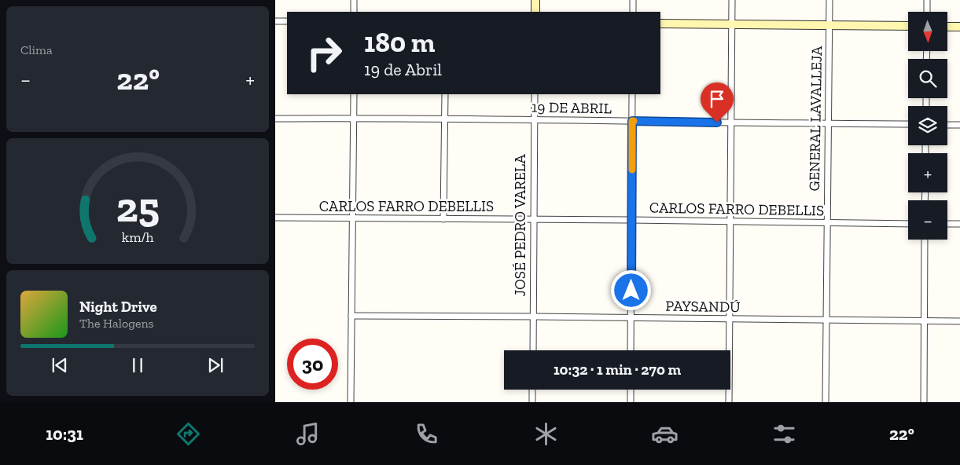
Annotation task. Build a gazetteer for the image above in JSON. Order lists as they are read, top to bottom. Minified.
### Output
{"streets":{"street":["19 DE ABRIL","GENERAL LAVALLEJA","CARLOS FARRO DEBELLIS","JOSÉ PEDRO VARELA","PAYSANDÚ"]},"crossings":[["19 DE ABRIL","GENERAL LAVALLEJA"],["19 DE ABRIL","JOSÉ PEDRO VARELA"],["GENERAL LAVALLEJA","CARLOS FARRO DEBELLIS"],["GENERAL LAVALLEJA","PAYSANDÚ"],["CARLOS FARRO DEBELLIS","JOSÉ PEDRO VARELA"],["JOSÉ PEDRO VARELA","PAYSANDÚ"]],"north":"bottom","page":{"tile":"Clima","map_buttons":["+","−"],"turn":["180 m","19 de Abril"],"heat":["−","22°","+"],"song":["Night Drive","The Halogens"],"limit":"30","trip":"10:32 · 1 min · 270 m","tabs":["10:31","22°"],"gauge":["25","km/h"]}}
